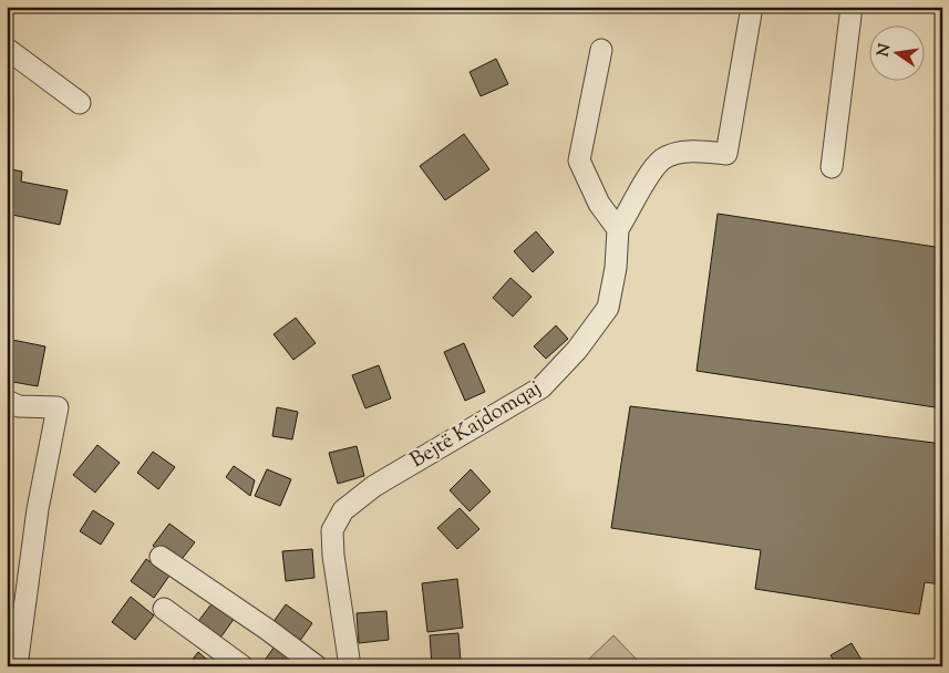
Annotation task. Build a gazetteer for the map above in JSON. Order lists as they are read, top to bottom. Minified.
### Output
{"streets":{"street":["Bejtë Kajdomqaj"]},"north":"left"}
